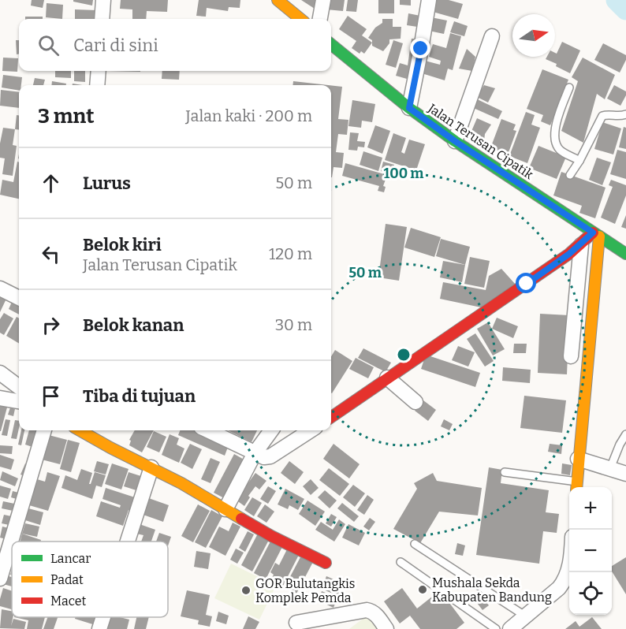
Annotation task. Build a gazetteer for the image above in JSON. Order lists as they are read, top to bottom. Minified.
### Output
{"streets":{"street":["Jalan Terusan Cipatik"]},"places":["Mushala Sekda Kabupaten Bandung","GOR Bulutangkis Komplek Pemda"],"legend":["Lancar","Padat","Macet"],"north":"right","page":{"search":"Cari di sini","heading":["3 mnt","Jalan kaki · 200 m"],"list":[["Lurus","50 m"],["Belok kiri","Jalan Terusan Cipatik","120 m"],["Belok kanan","30 m"],"Tiba di tujuan"],"map_buttons":["+","−"]},"rings":["100 m","50 m"]}
